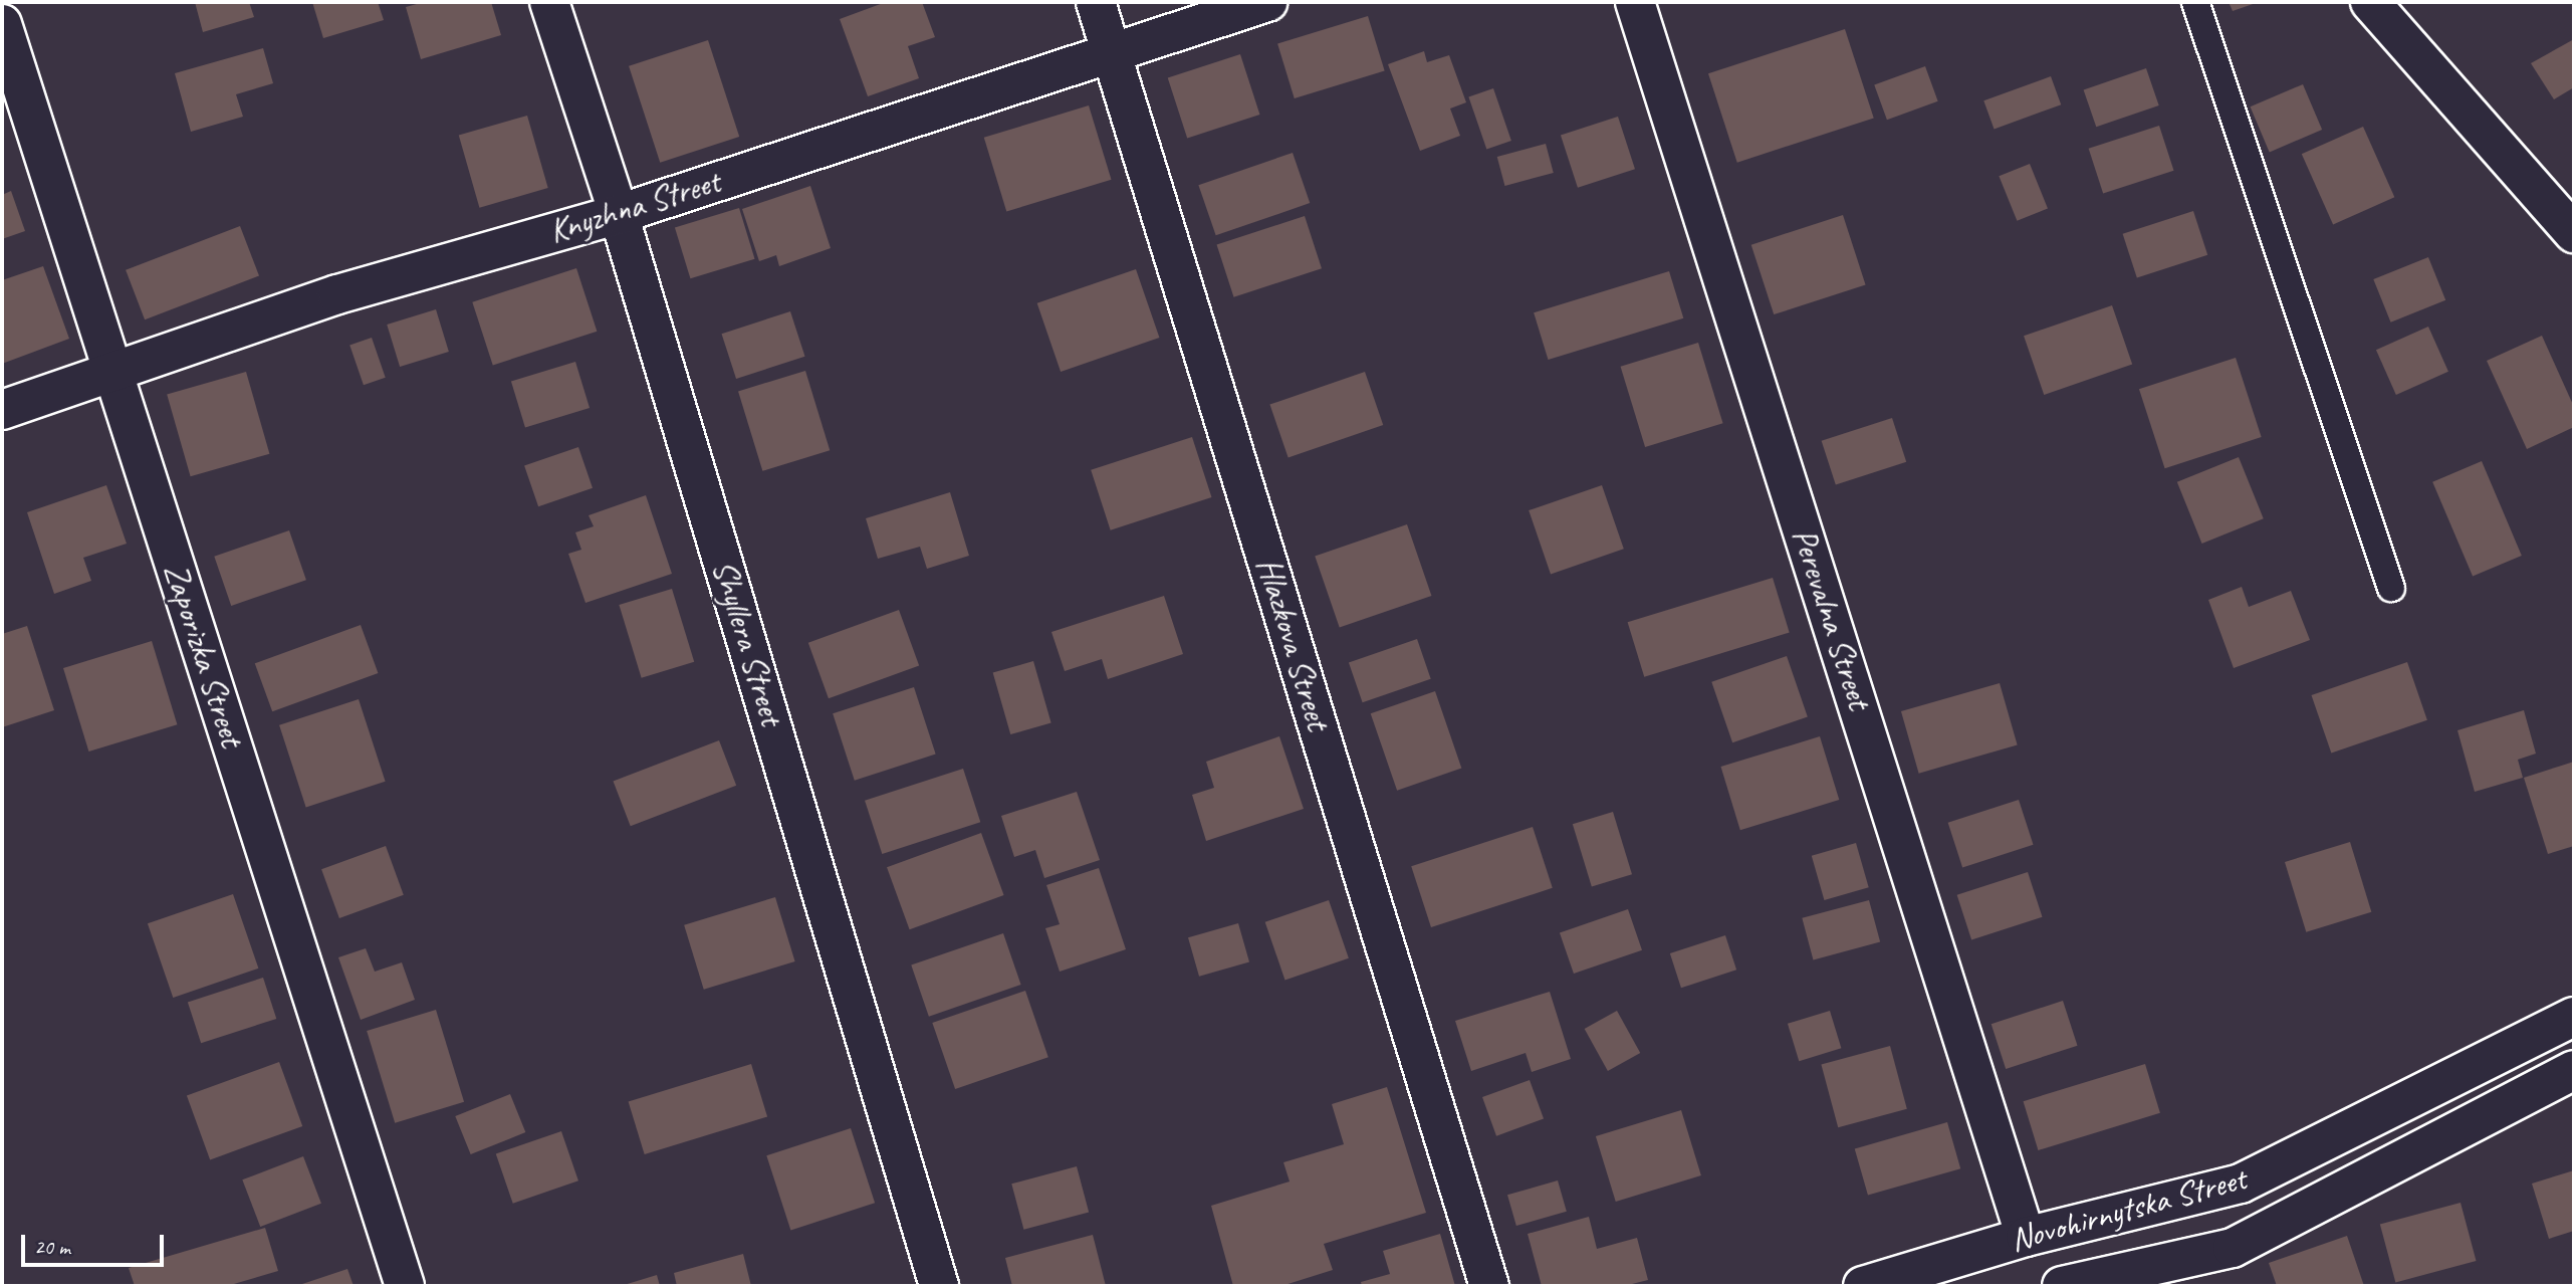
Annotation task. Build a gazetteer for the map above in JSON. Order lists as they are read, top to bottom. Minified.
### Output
{"streets":{"street":["Knyzhna Street","Perevalna Street","Shyllera Street","Hlazkova Street","Zaporizka Street","Novohirnytska Street"]},"crossings":[["Knyzhna Street","Shyllera Street"],["Knyzhna Street","Hlazkova Street"],["Knyzhna Street","Zaporizka Street"],["Perevalna Street","Novohirnytska Street"]],"scale_bar":"20 m"}
